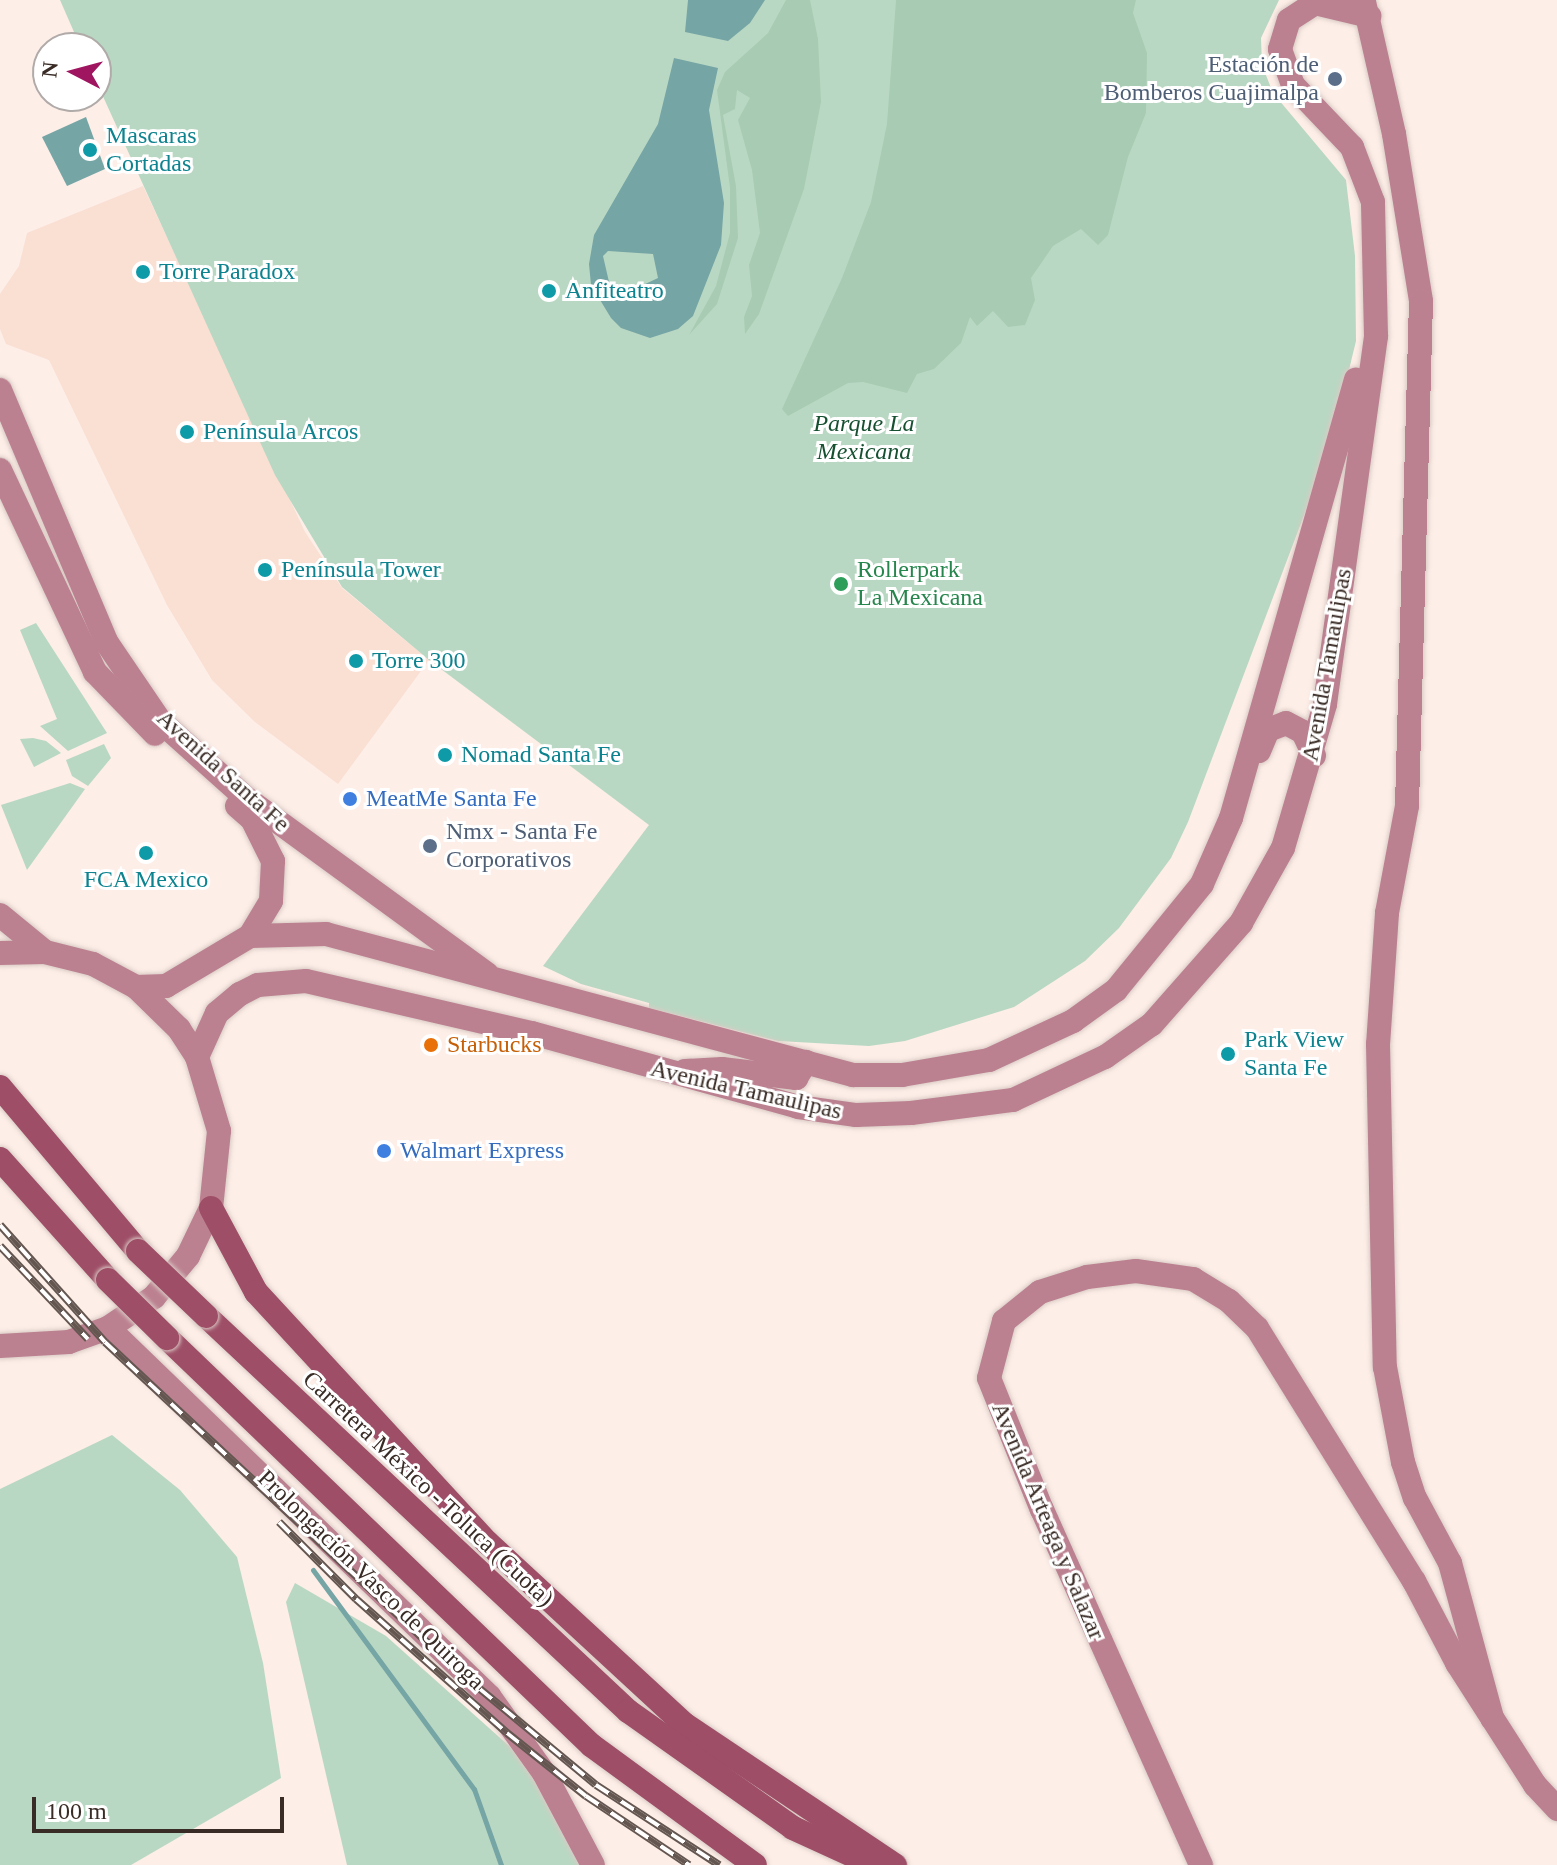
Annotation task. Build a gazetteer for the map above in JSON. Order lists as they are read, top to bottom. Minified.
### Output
{"streets":{"highway":["Carretera México - Toluca (Cuota)"],"street":["Avenida Tamaulipas","Avenida Santa Fe","Avenida Arteaga y Salazar","Prolongación Vasco de Quiroga"]},"crossings":[["Avenida Tamaulipas","Avenida Santa Fe"],["Avenida Tamaulipas","Avenida Arteaga y Salazar"]],"parks":["Parque La Mexicana"],"places":["Estación de Bomberos Cuajimalpa","Mascaras Cortadas","Torre Paradox","Anfiteatro","Península Arcos","Península Tower","Rollerpark La Mexicana","Torre 300","Nomad Santa Fe","MeatMe Santa Fe","Nmx - Santa Fe Corporativos","FCA Mexico","Starbucks","Park View Santa Fe","Walmart Express"],"scale_bar":"100 m","north":"left"}
